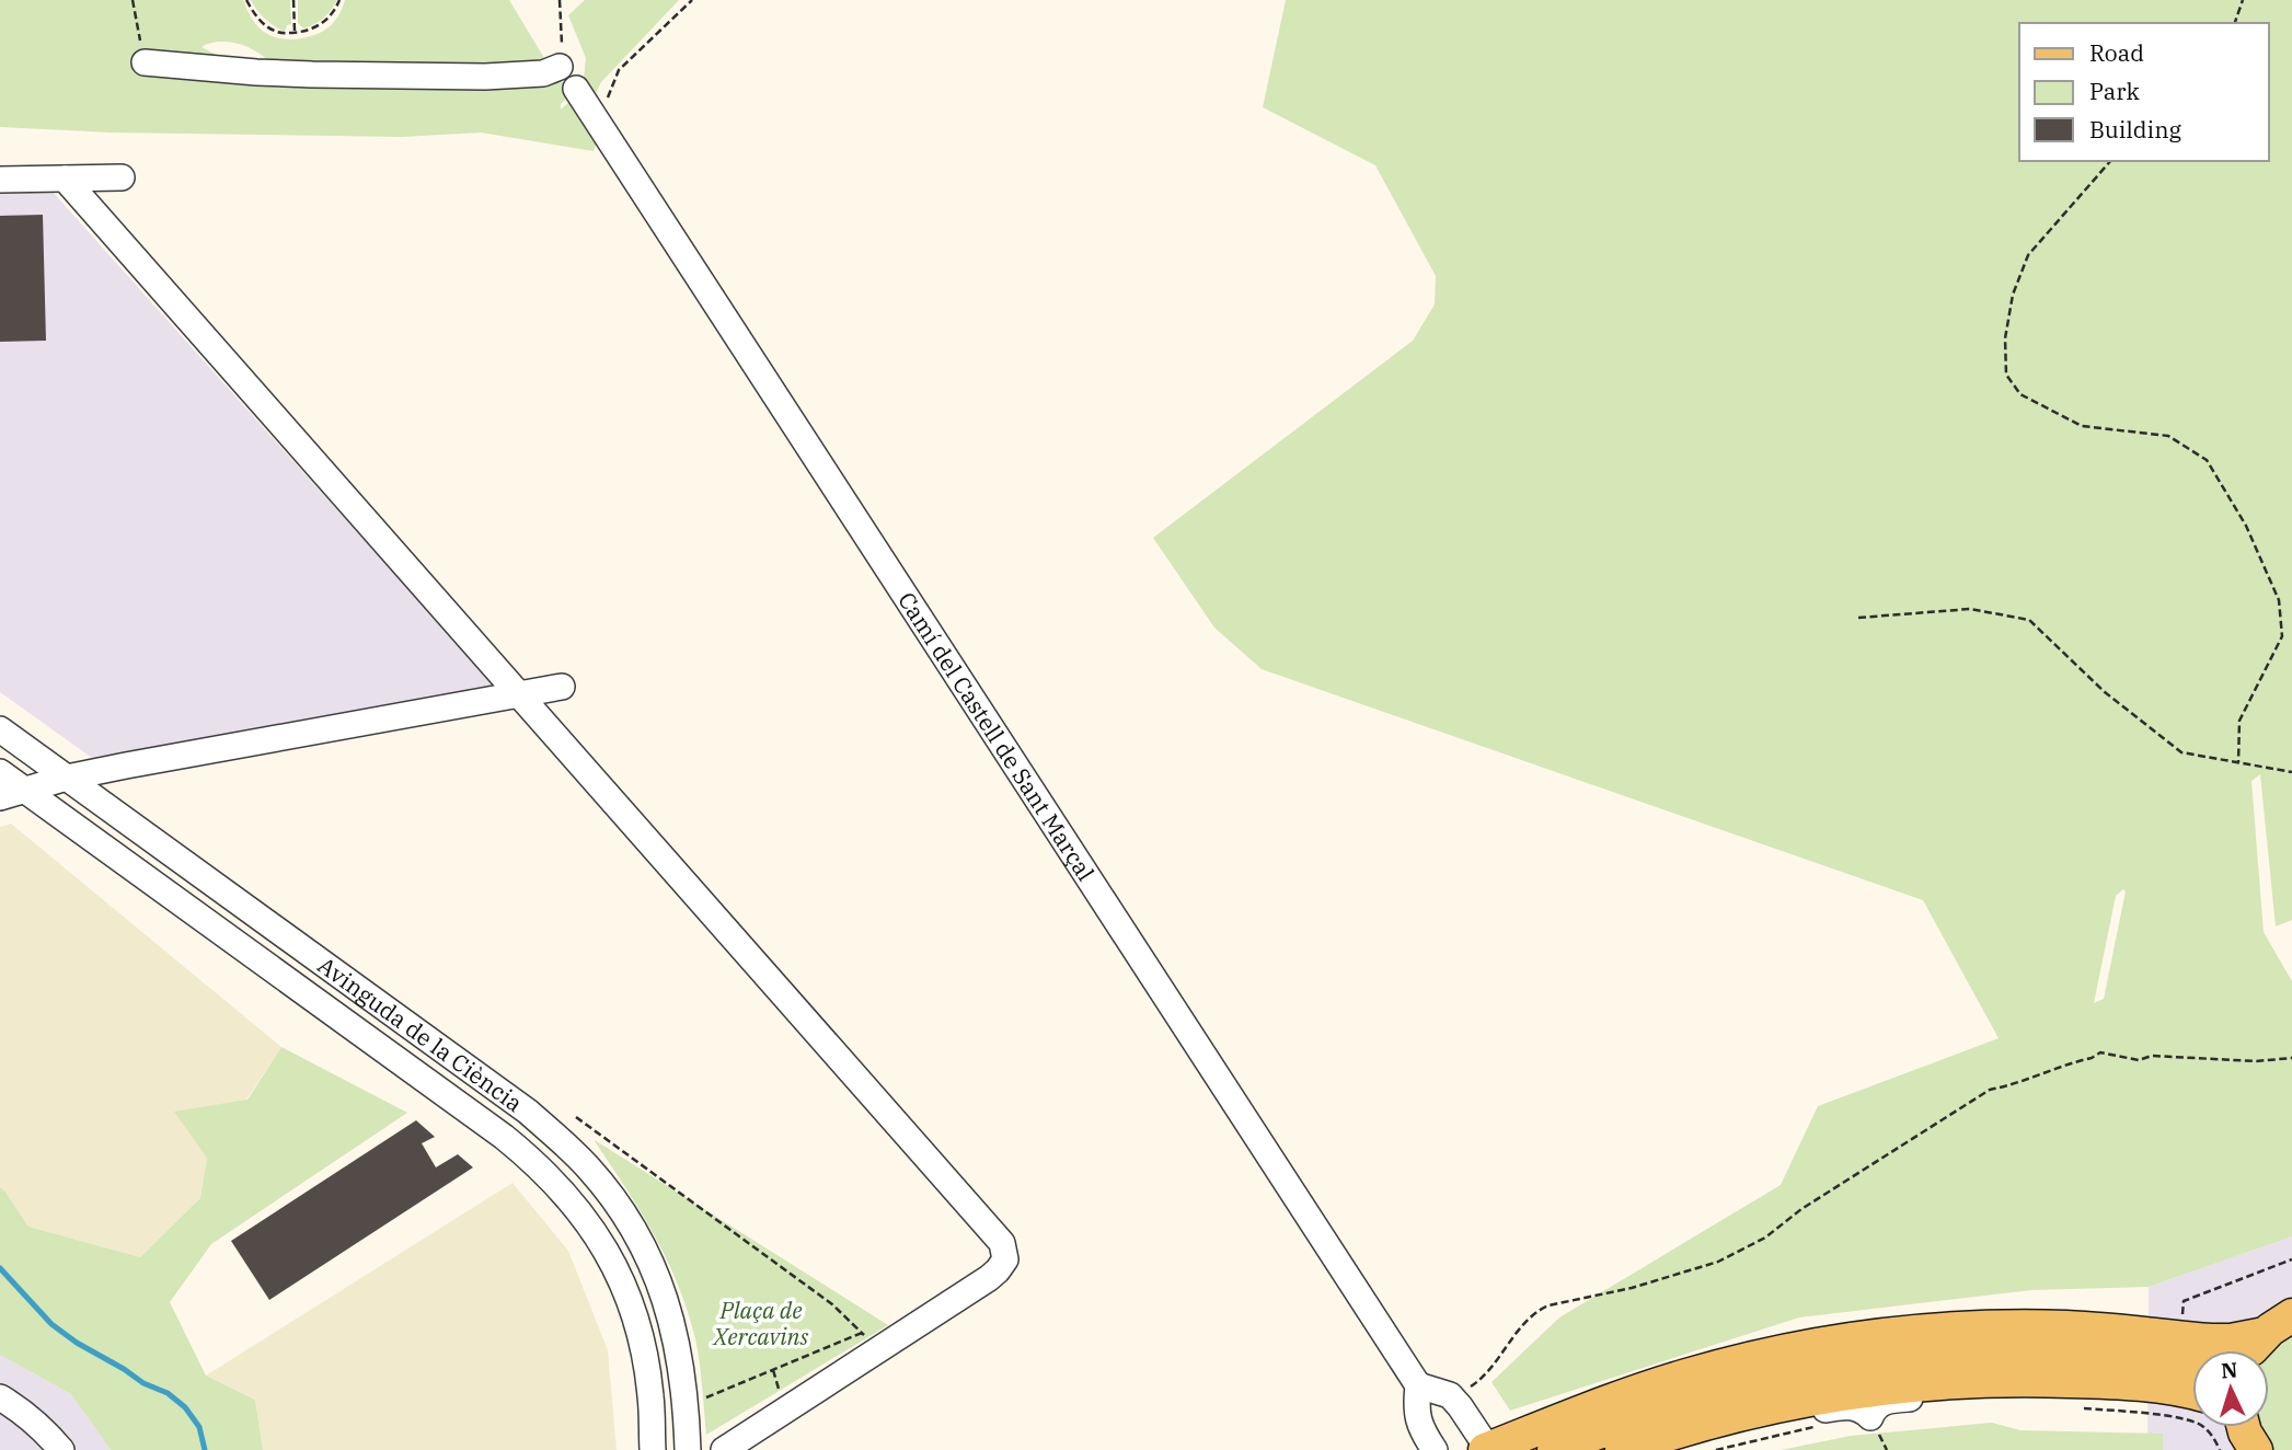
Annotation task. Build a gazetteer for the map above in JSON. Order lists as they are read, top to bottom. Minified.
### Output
{"streets":{"street":["Camí del Castell de Sant Marçal","Avinguda de la Ciència"]},"parks":["Plaça de Xercavins"],"legend":["Road","Park","Building"],"north":"top"}
